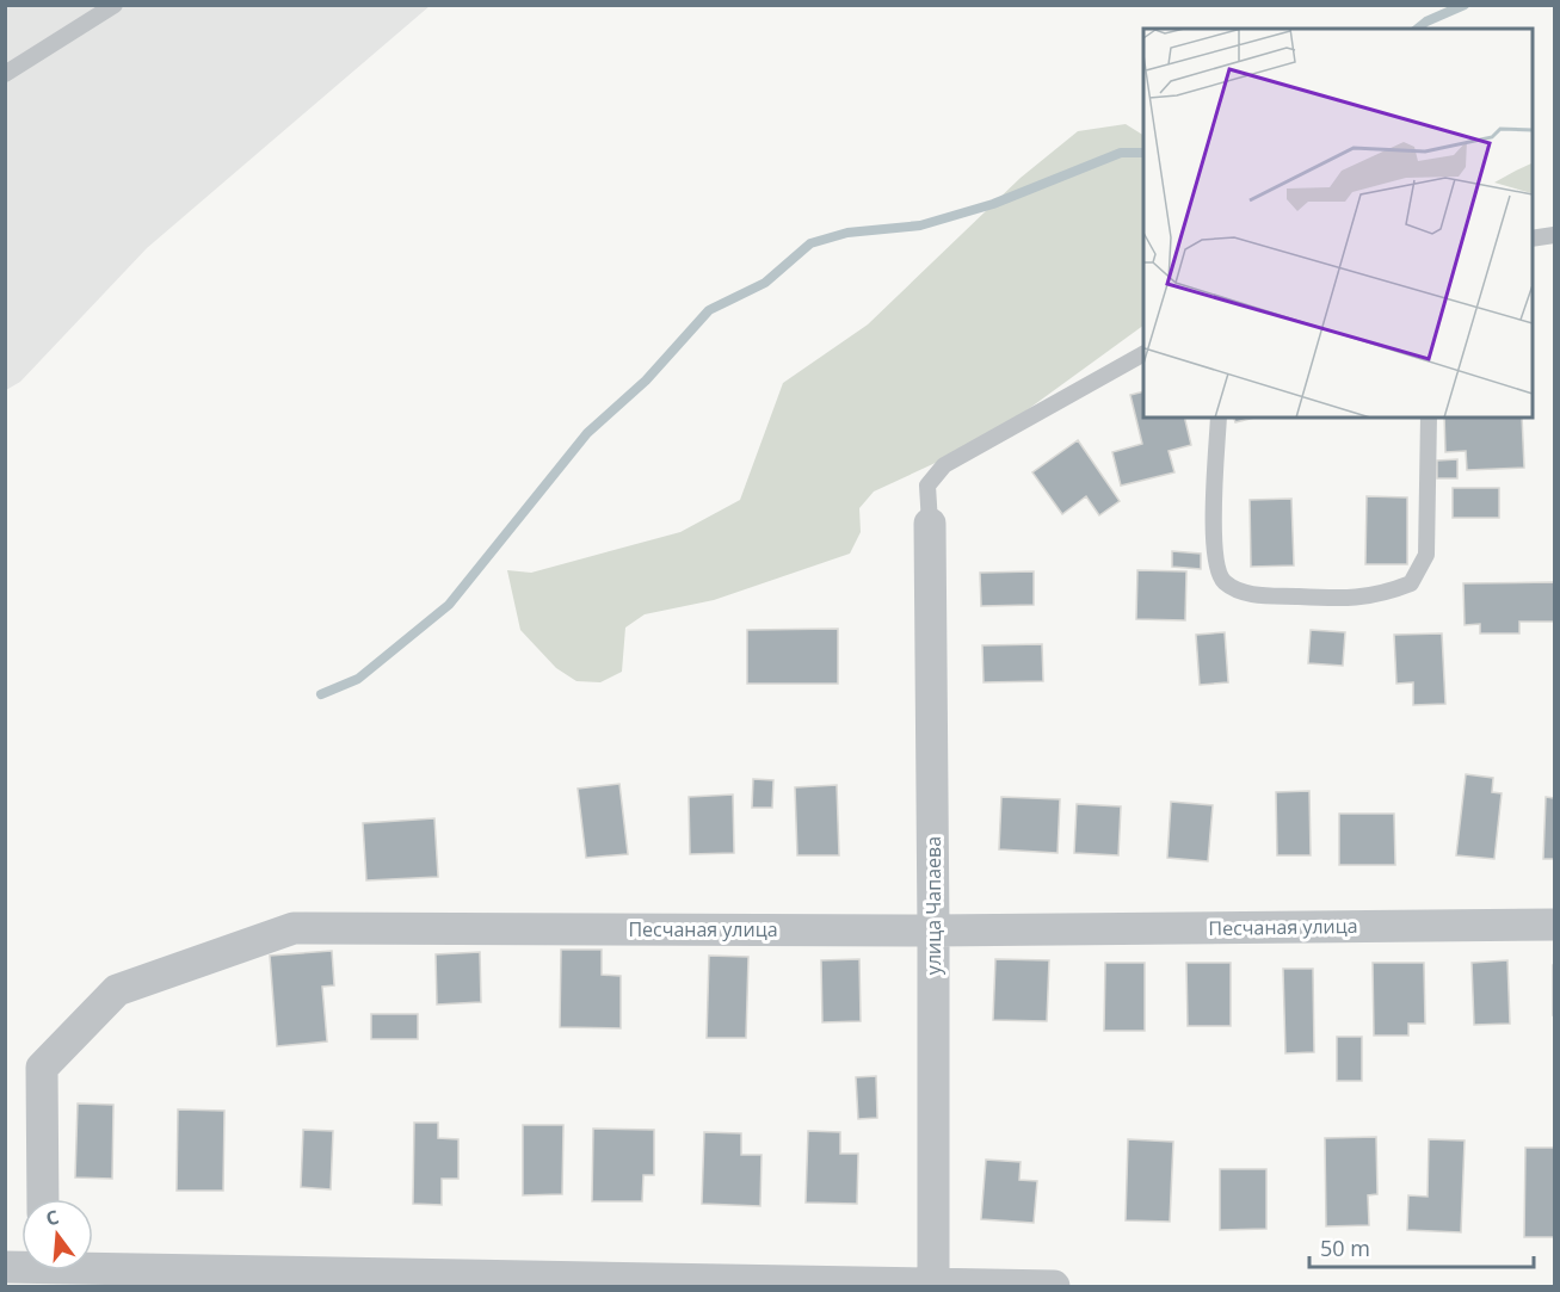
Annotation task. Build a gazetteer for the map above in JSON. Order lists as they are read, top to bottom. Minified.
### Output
{"streets":{"street":["улица Чапаева","Песчаная улица"]},"crossings":[["улица Чапаева","Песчаная улица"]],"scale_bar":"50 m","north":"top"}
